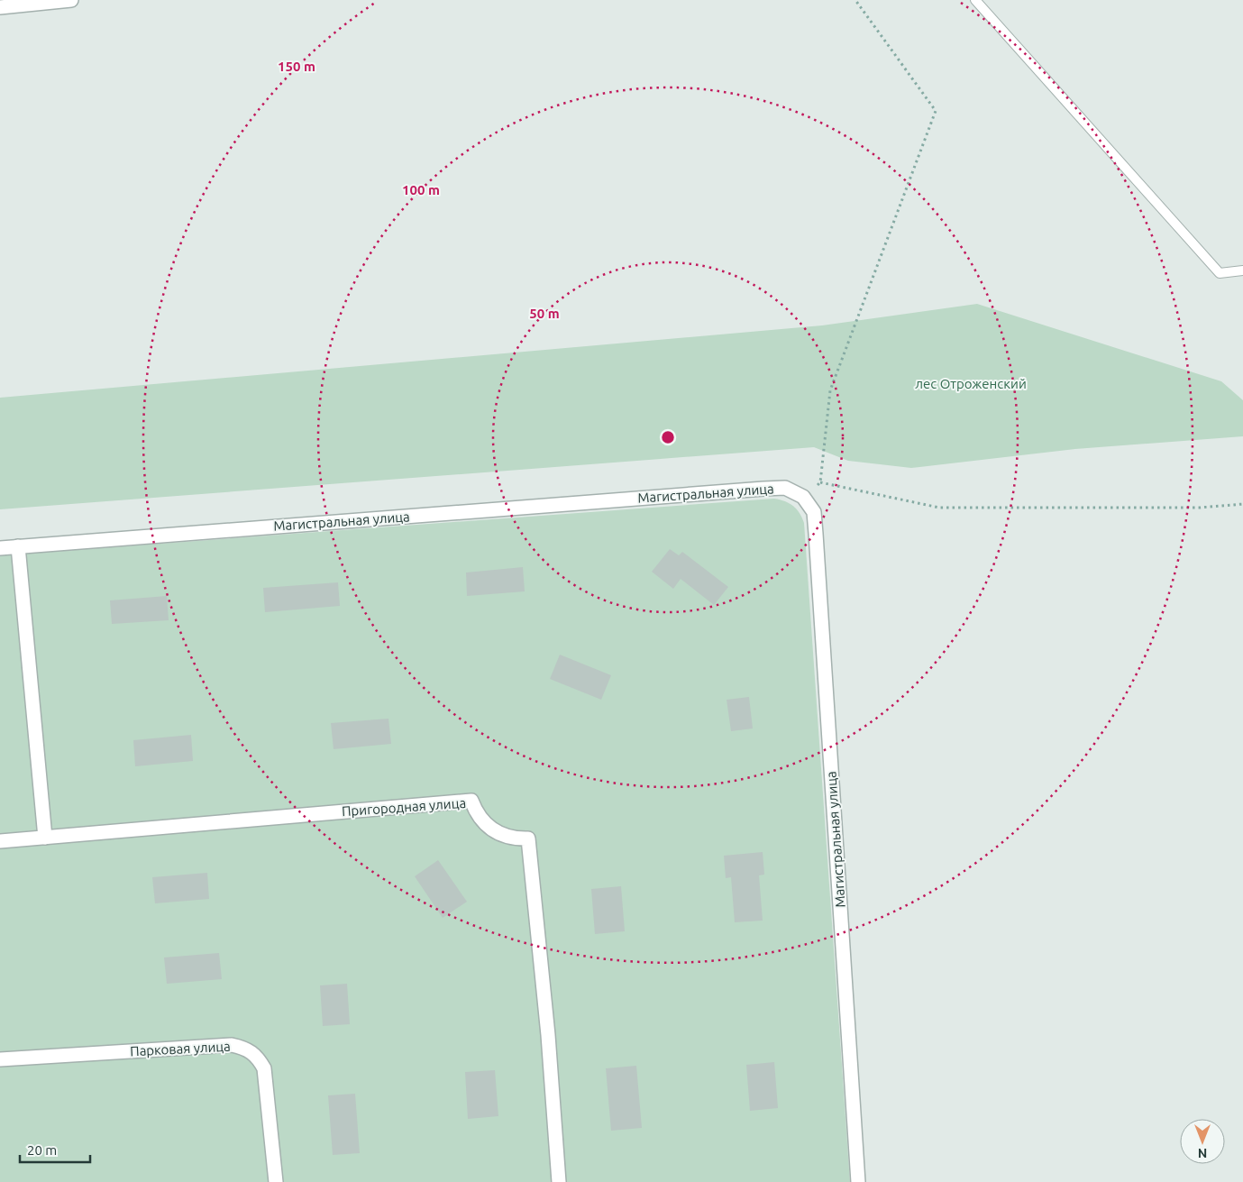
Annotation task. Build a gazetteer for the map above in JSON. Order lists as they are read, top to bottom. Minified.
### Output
{"streets":{"street":["Магистральная улица","Пригородная улица","Парковая улица"]},"parks":["лес Отроженский"],"scale_bar":"20 m","north":"bottom","rings":["150 m","100 m","50 m"]}
